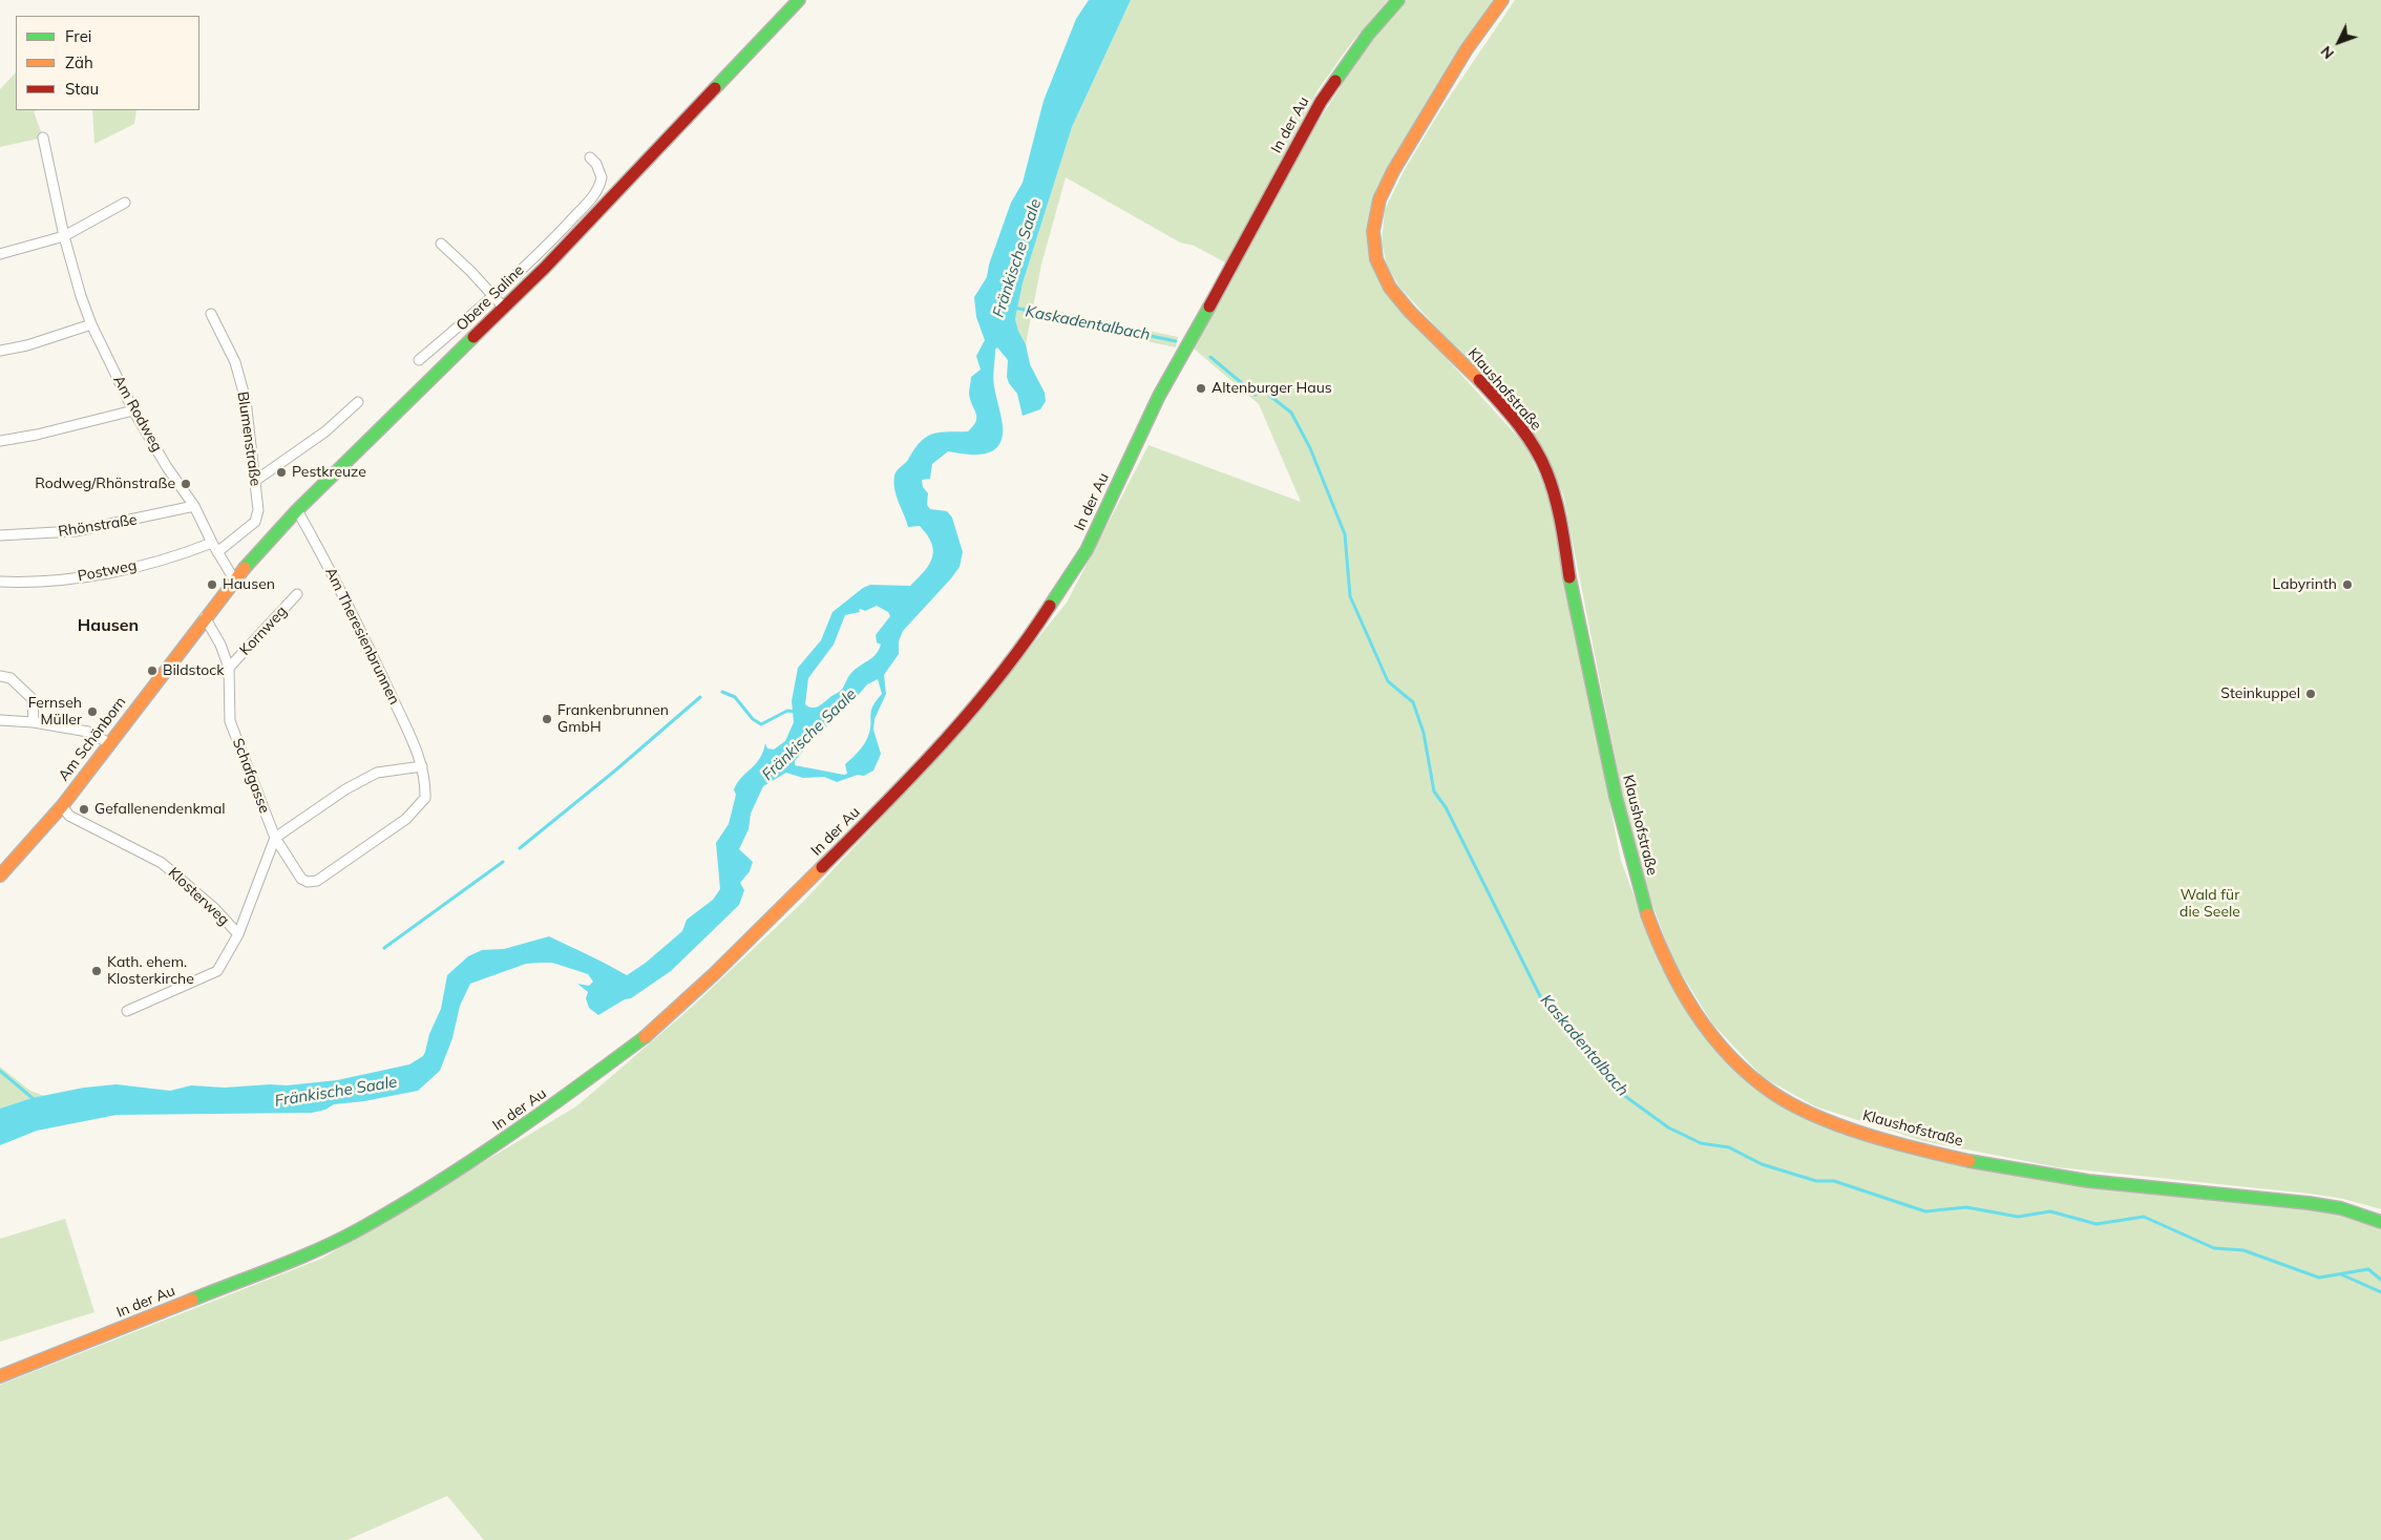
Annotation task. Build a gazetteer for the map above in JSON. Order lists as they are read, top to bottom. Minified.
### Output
{"streets":{"main road":["In der Au","Obere Saline","Klaushofstraße","Am Schönborn"],"street":["Am Rodweg","Blumenstraße","Rhönstraße","Postweg","Kornweg","Am Theresienbrunnen","Schafgasse","Klosterweg"]},"crossings":[["Obere Saline","Am Rodweg"],["Obere Saline","Am Theresienbrunnen"],["Obere Saline","Am Schönborn"],["Obere Saline","Schafgasse"],["Am Rodweg","Blumenstraße"],["Am Rodweg","Rhönstraße"],["Am Rodweg","Postweg"],["Kornweg","Schafgasse"],["Am Theresienbrunnen","Schafgasse"],["Am Schönborn","Schafgasse"],["Am Schönborn","Klosterweg"]],"districts":["Hausen"],"water":["Fränkische Saale","Kaskadentalbach"],"parks":["Wald für die Seele"],"places":["Altenburger Haus","Pestkreuze","Rodweg/Rhönstraße","Hausen","Labyrinth","Bildstock","Steinkuppel","Fernseh Müller","Frankenbrunnen GmbH","Gefallenendenkmal","Kath. ehem. Klosterkirche"],"legend":["Frei","Zäh","Stau"],"north":"bottom left"}
